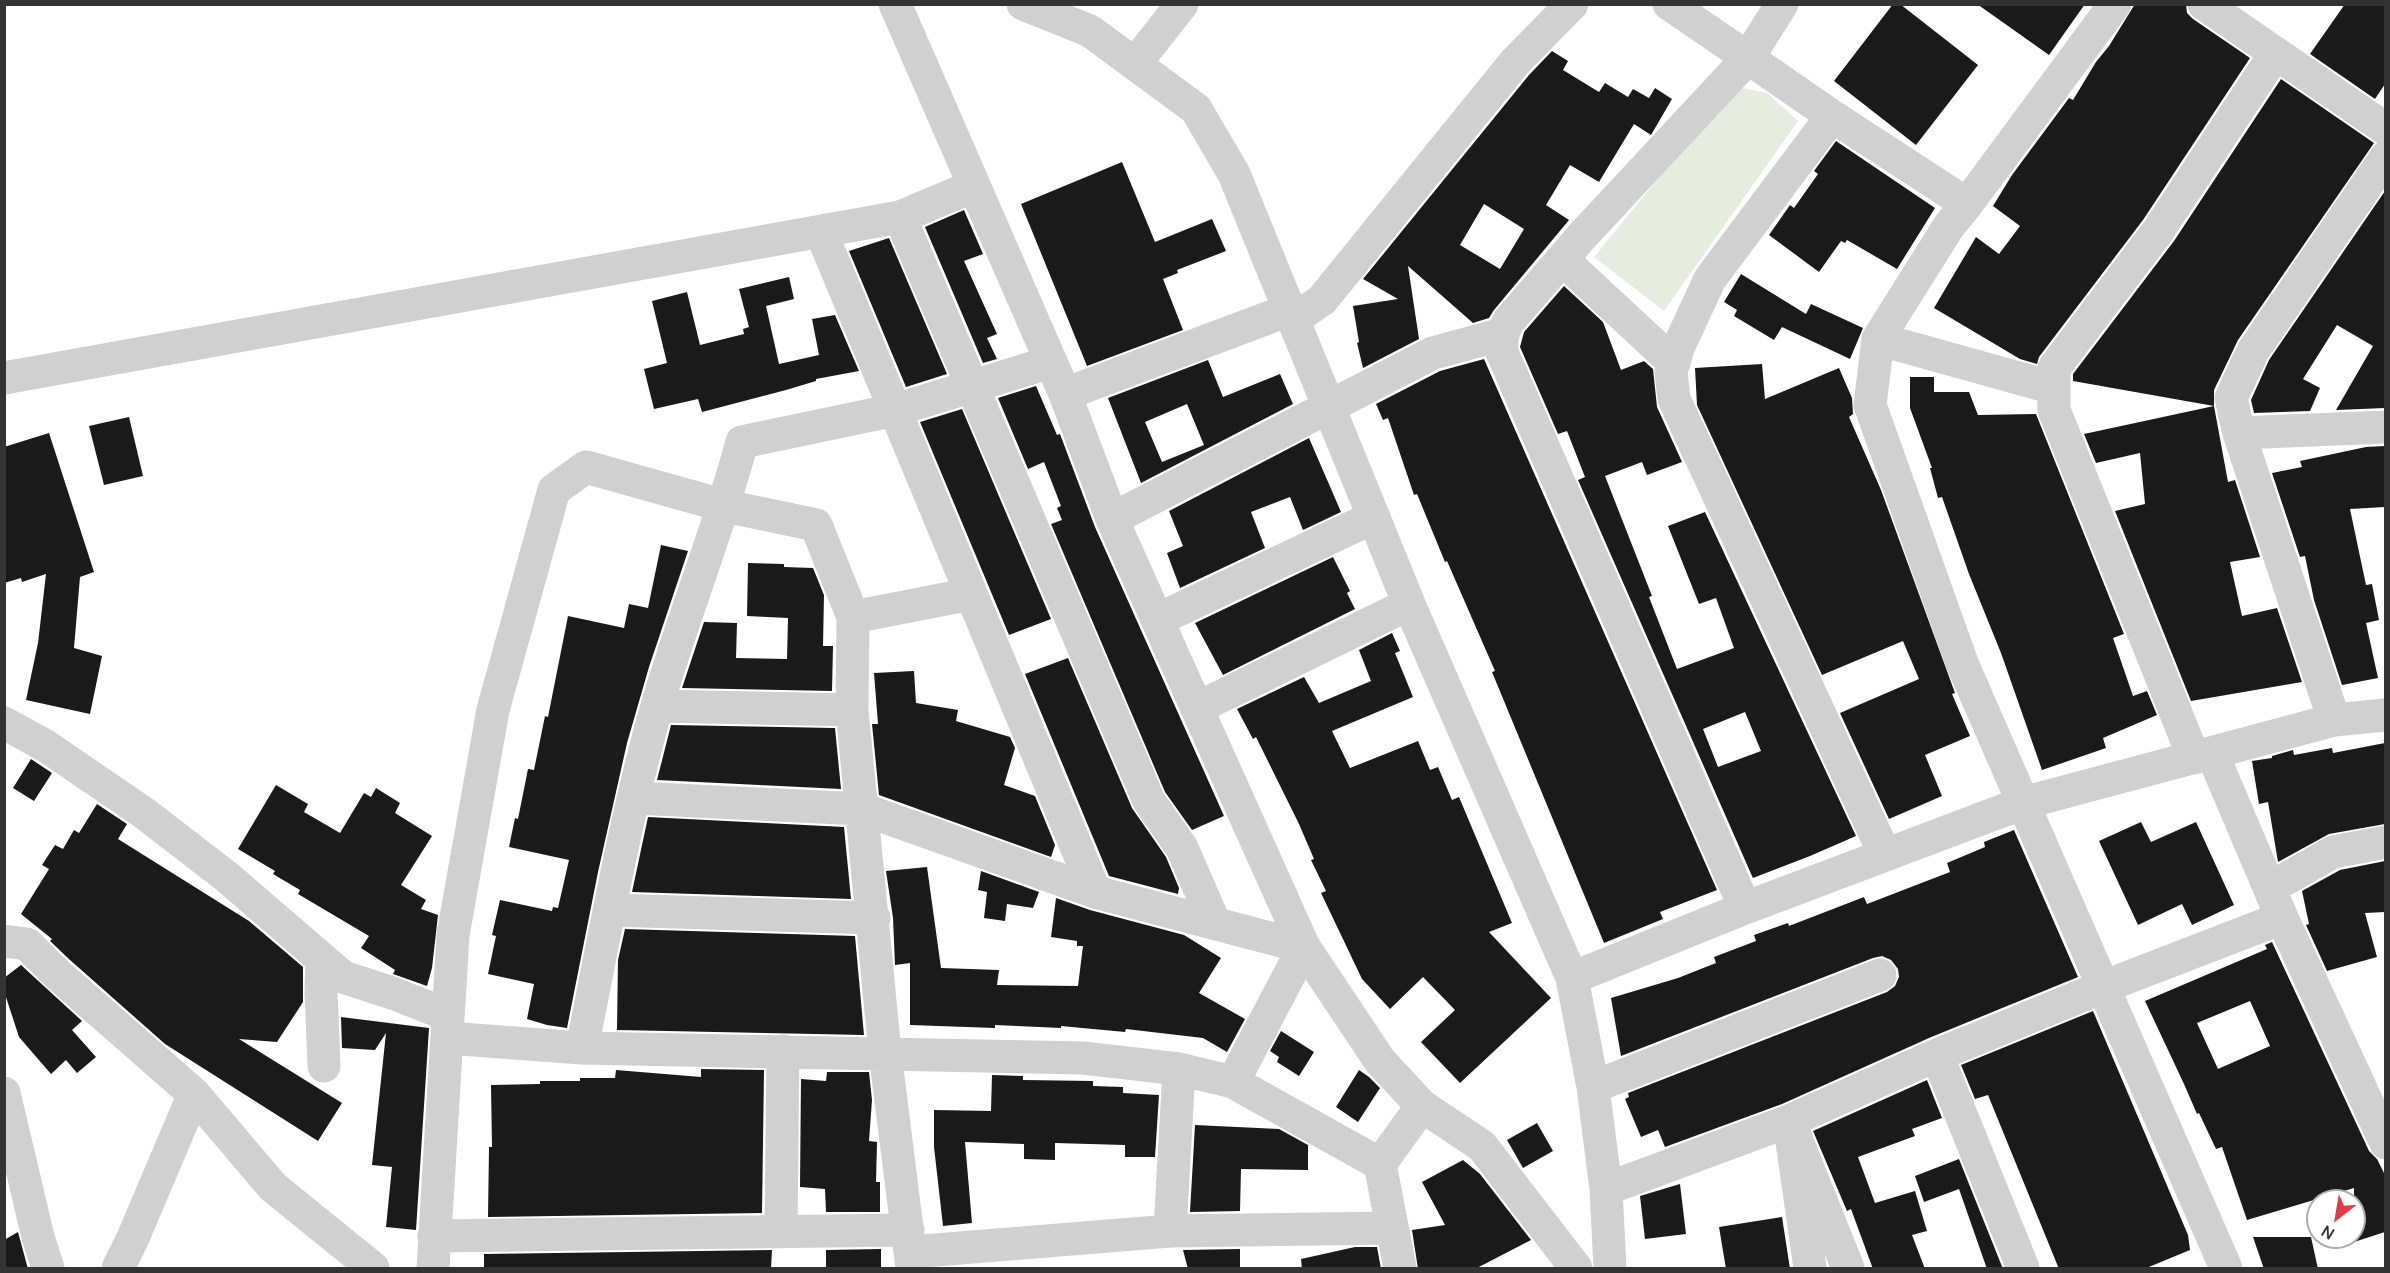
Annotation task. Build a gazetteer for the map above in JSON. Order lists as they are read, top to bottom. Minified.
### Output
{"north":"bottom left"}
